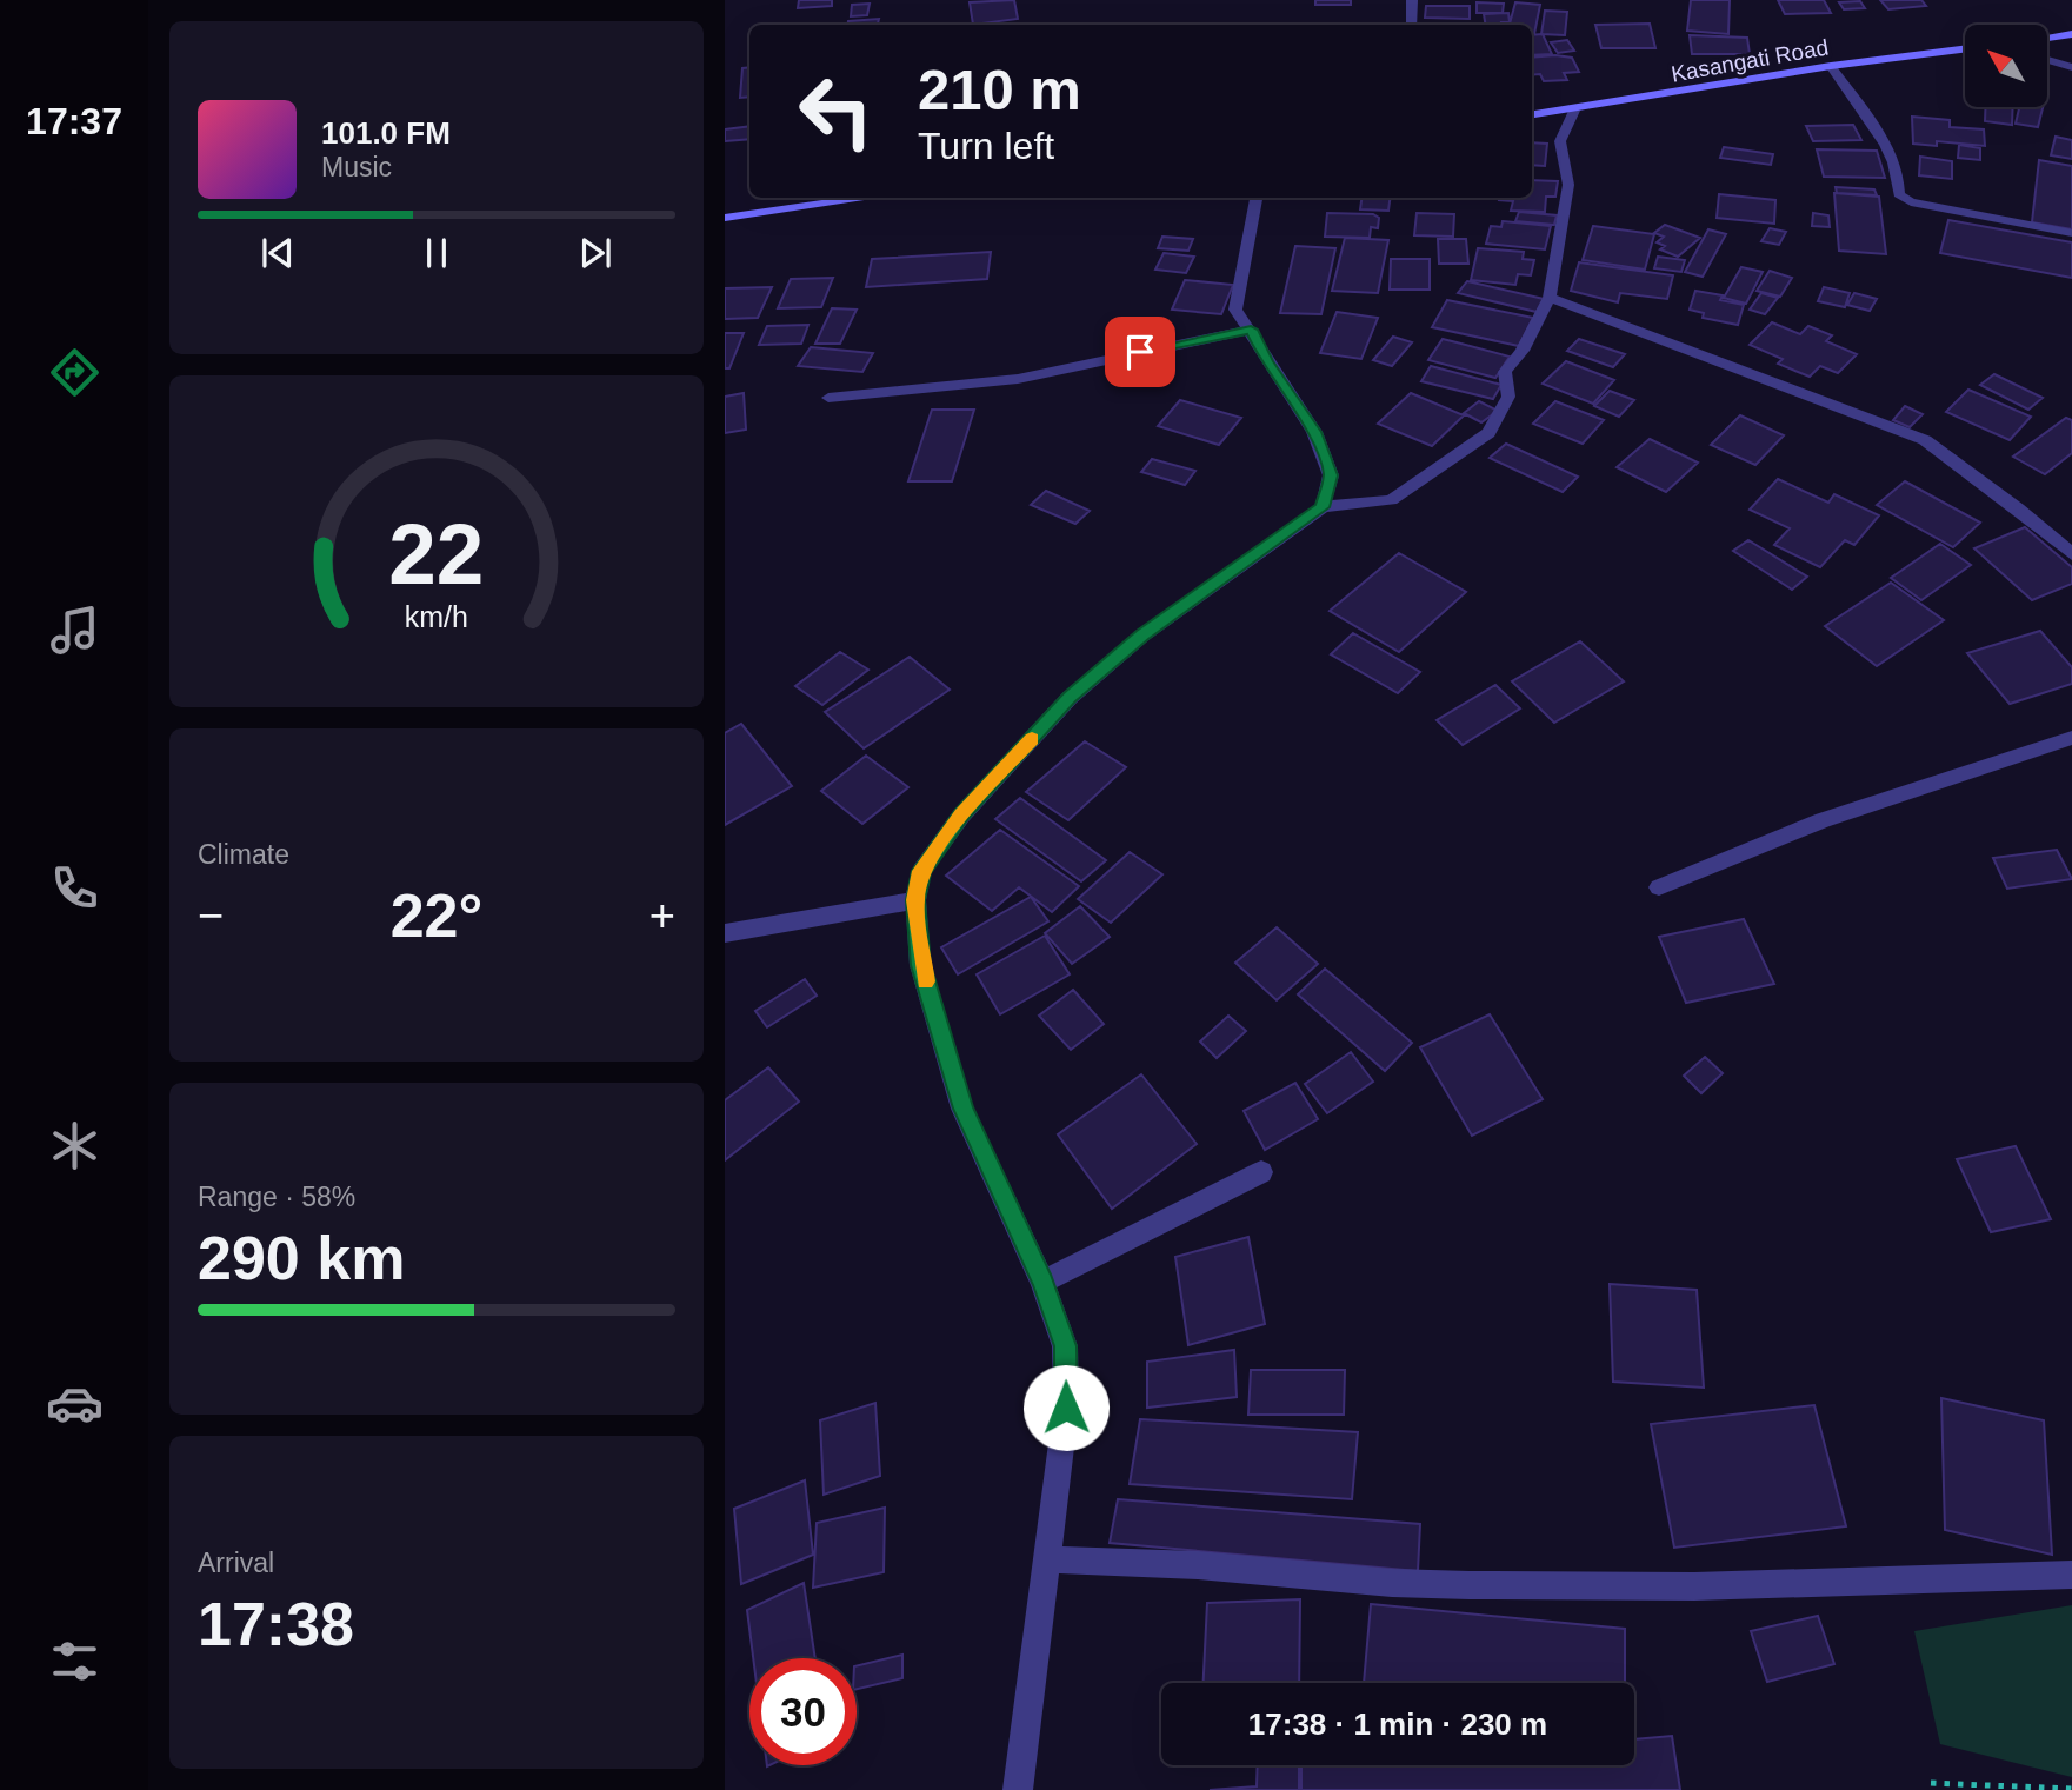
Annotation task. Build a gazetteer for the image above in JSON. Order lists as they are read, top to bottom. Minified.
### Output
{"streets":{"street":["Kasangati Road"]},"north":"top left","page":{"tabs":"17:37","turn":["210 m","Turn left"],"song":["101.0 FM","Music"],"tile":["Climate",["Range · 58%","290 km"],["Arrival","17:38"]],"heat":["−","22°","+"],"limit":"30","trip":"17:38 · 1 min · 230 m","gauge":["22","km/h"]}}
